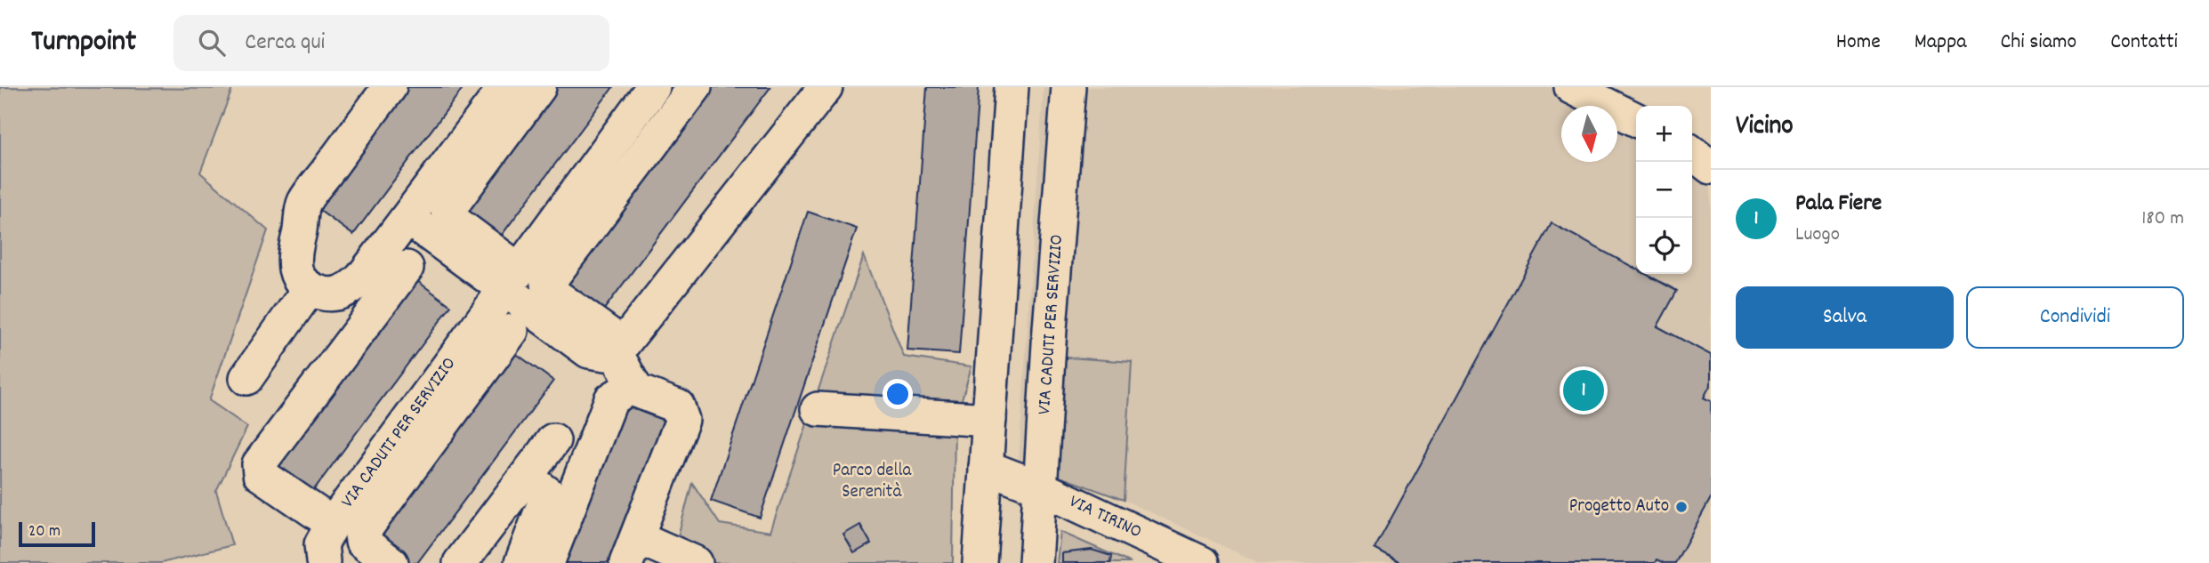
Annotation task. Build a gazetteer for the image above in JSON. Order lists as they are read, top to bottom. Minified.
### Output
{"streets":{"street":["VIA CADUTI PER SERVIZIO","VIA TIRINO"]},"crossings":[["VIA CADUTI PER SERVIZIO","VIA TIRINO"]],"parks":["Parco della Serenità"],"places":["Progetto Auto"],"scale_bar":"20 m","north":"bottom","page":{"header":"Turnpoint","search":"Cerca qui","nav":["Home","Mappa","Chi siamo","Contatti"],"heading":"Vicino","map_buttons":["+","−"],"list":[{"mark":"1","name":"Pala Fiere","note":"Luogo","value":"180 m"}],"buttons":["Salva","Condividi"],"pins":"1","scale":"20 m"}}
